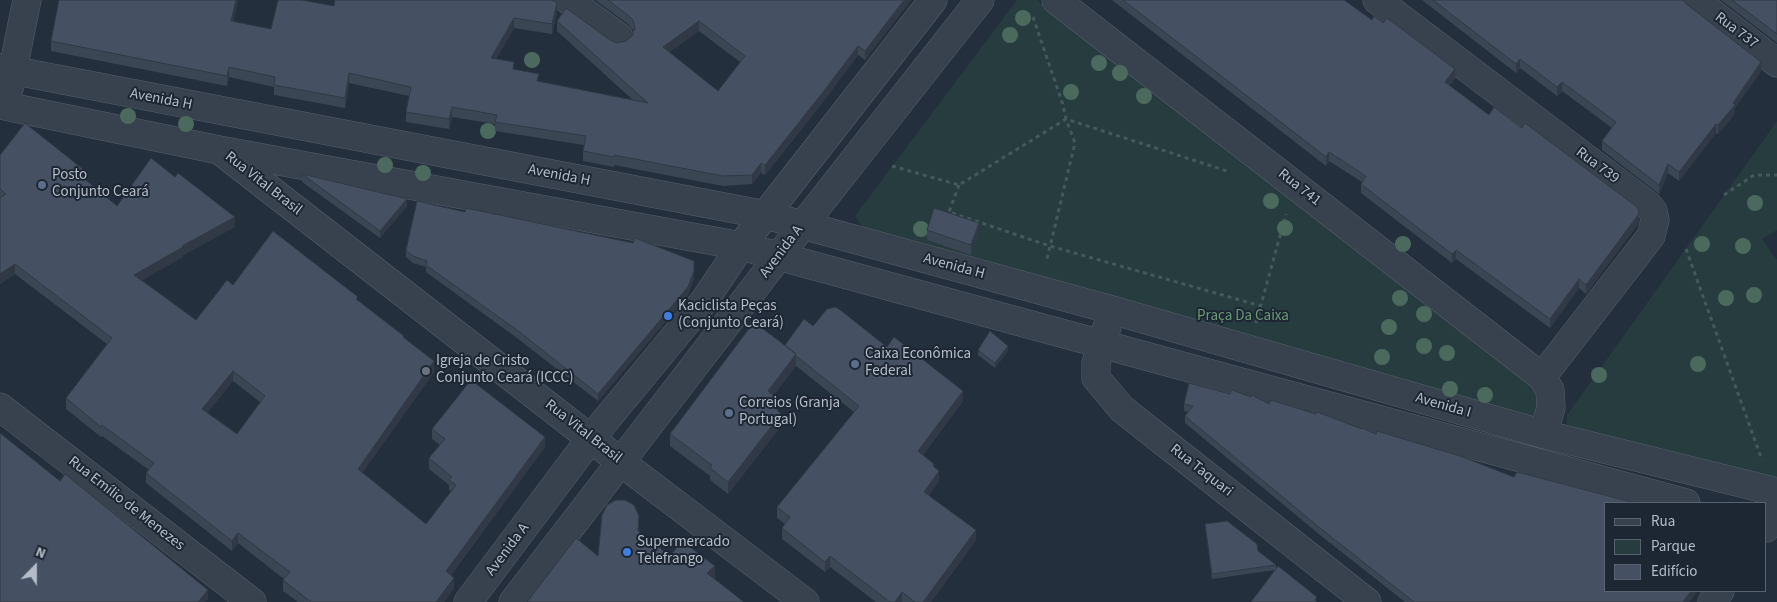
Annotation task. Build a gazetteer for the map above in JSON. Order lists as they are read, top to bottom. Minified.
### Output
{"streets":{"street":["Rua 737","Avenida H","Rua 739","Rua Vital Brasil","Rua 741","Avenida A","Avenida I","Rua Taquari","Rua Emílio de Menezes"]},"crossings":[["Avenida H","Avenida A"],["Avenida H","Avenida I"],["Avenida H","Rua Taquari"],["Rua 739","Rua 741"],["Rua Vital Brasil","Avenida A"],["Avenida I","Rua Taquari"]],"parks":["Praça Da Caixa"],"places":["Posto Conjunto Ceará","Kaciclista Peças (Conjunto Ceará)","Caixa Econômica Federal","Igreja de Cristo Conjunto Ceará (ICCC)","Correios (Granja Portugal)","Supermercado Telefrango"],"legend":["Rua","Parque","Edifício"],"north":"top"}
